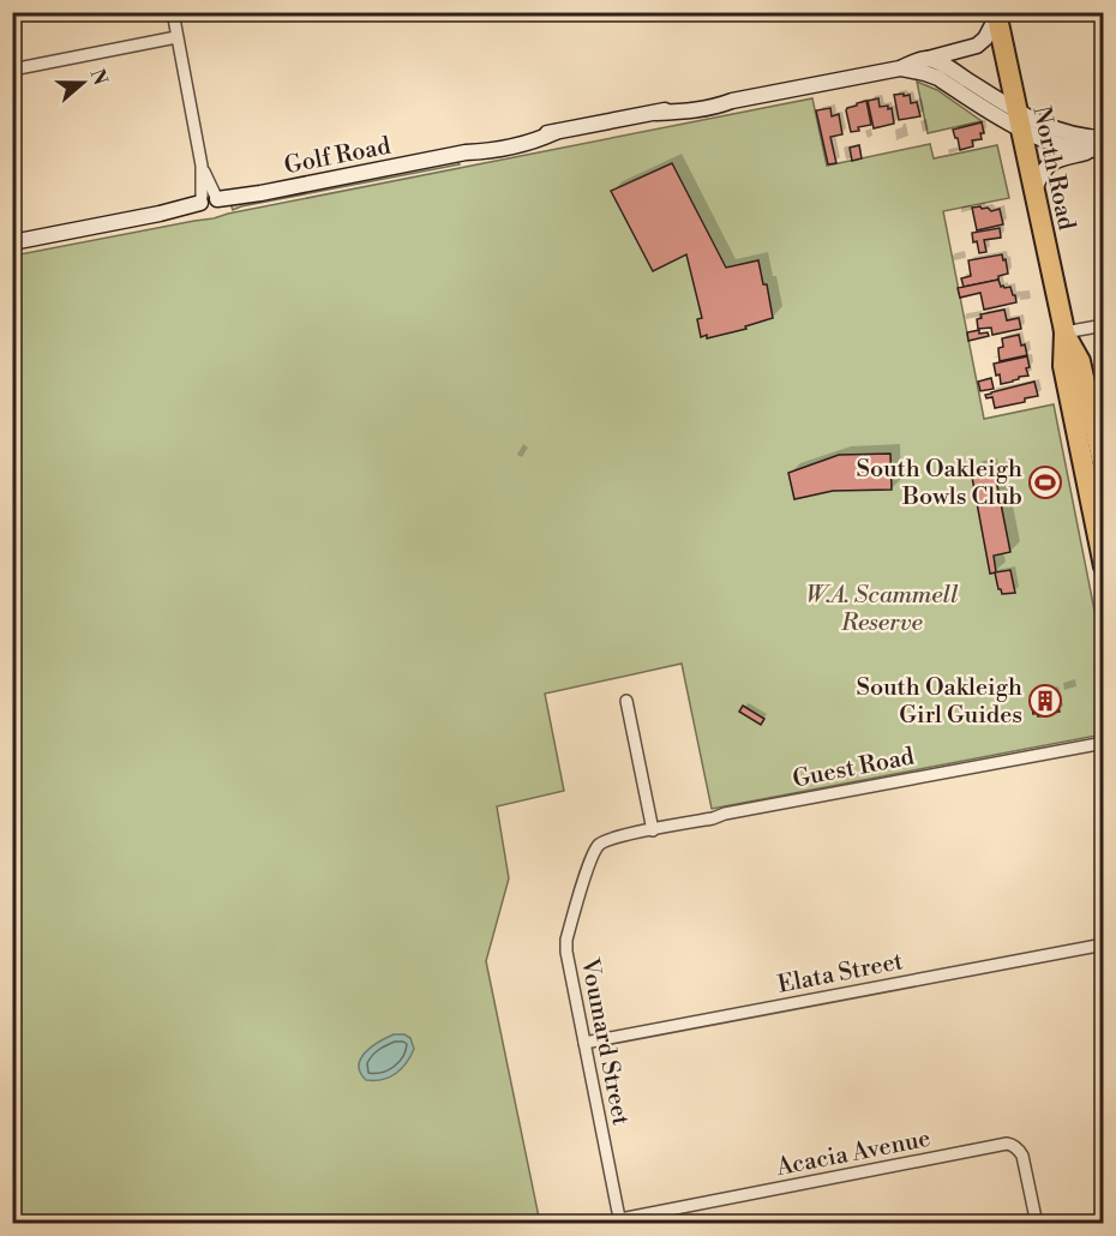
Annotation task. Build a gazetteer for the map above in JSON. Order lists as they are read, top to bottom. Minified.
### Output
{"streets":{"highway":["North Road"],"street":["Golf Road","Guest Road","Elata Street","Voumard Street","Acacia Avenue"]},"crossings":[["Golf Road","North Road"],["Guest Road","Voumard Street"],["Elata Street","Voumard Street"],["Voumard Street","Acacia Avenue"]],"parks":["W.A. Scammell Reserve"],"places":{"sports":["South Oakleigh Bowls Club"],"building":["South Oakleigh Girl Guides"]},"north":"right"}
